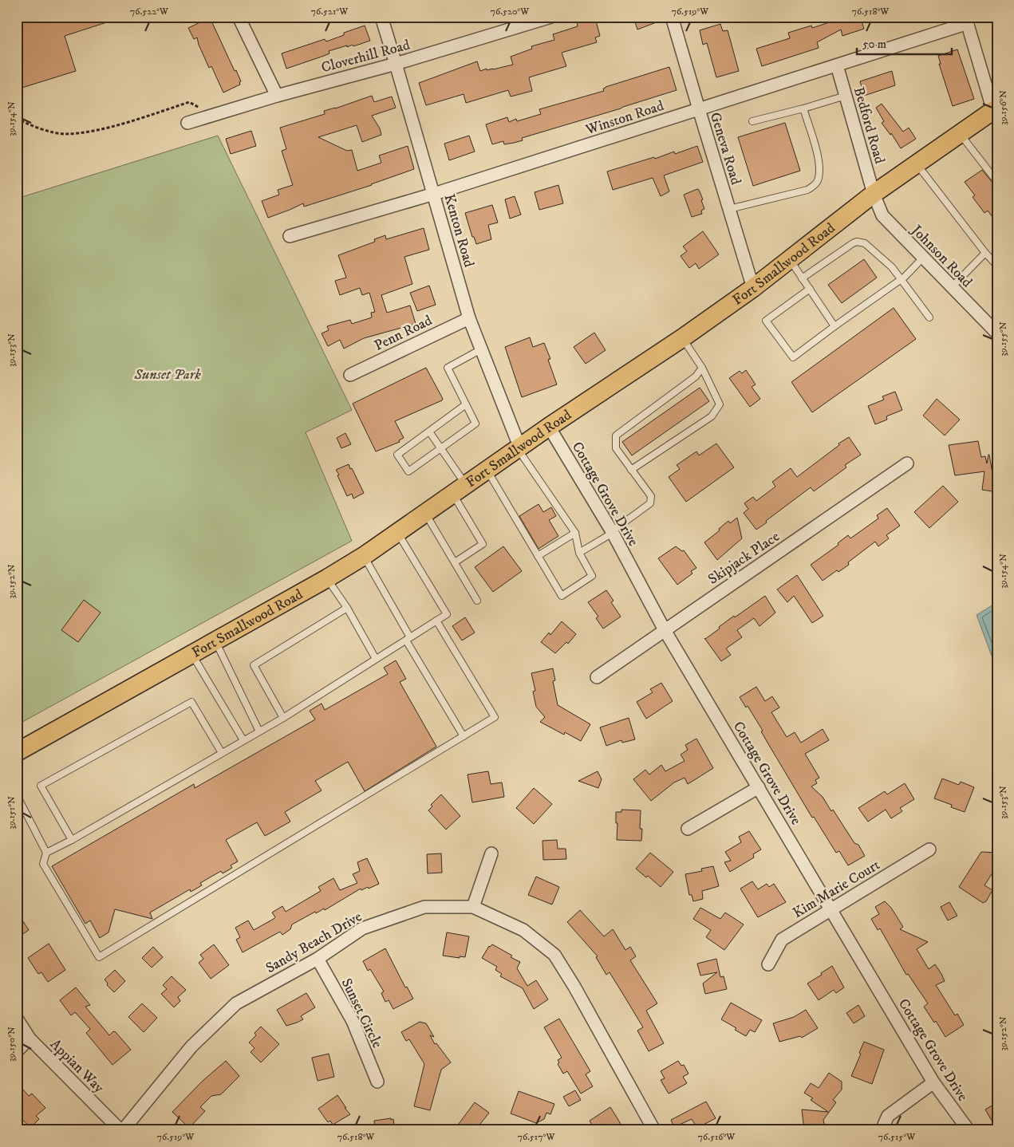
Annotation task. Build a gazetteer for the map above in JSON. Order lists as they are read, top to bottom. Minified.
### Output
{"streets":{"main road":["Fort Smallwood Road"],"street":["Cloverhill Road","Winston Road","Bedford Road","Geneva Road","Kenton Road","Johnson Road","Penn Road","Cottage Grove Drive","Skipjack Place","Kim Marie Court","Sandy Beach Drive","Sunset Circle","Appian Way"]},"crossings":[["Cloverhill Road","Kenton Road"],["Winston Road","Bedford Road"],["Winston Road","Geneva Road"],["Winston Road","Kenton Road"],["Bedford Road","Johnson Road"],["Bedford Road","Fort Smallwood Road"],["Geneva Road","Fort Smallwood Road"],["Kenton Road","Fort Smallwood Road"],["Kenton Road","Penn Road"],["Johnson Road","Fort Smallwood Road"],["Fort Smallwood Road","Cottage Grove Drive"],["Cottage Grove Drive","Skipjack Place"],["Cottage Grove Drive","Kim Marie Court"],["Sandy Beach Drive","Sunset Circle"],["Sandy Beach Drive","Appian Way"]],"parks":["Sunset Park"],"scale_bar":"50 m","coordinates":["76.522°W","76.521°W","76.520°W","76.519°W","76.518°W","39.156°N","39.154°N","39.155°N","39.153°N","39.152°N","39.151°N","39.150°N","76.517°W","76.516°W","76.515°W"]}
